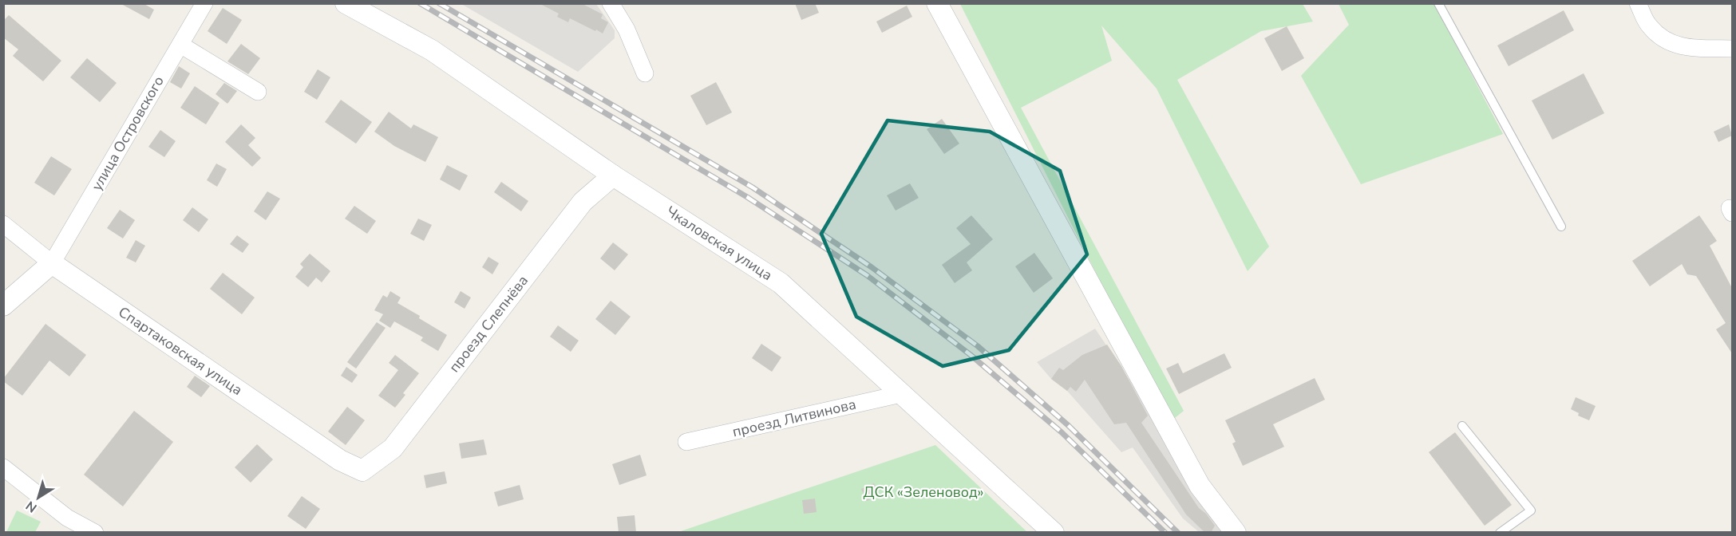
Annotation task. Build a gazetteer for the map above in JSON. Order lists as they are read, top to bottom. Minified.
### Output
{"streets":{"street":["улица Островского","Чкаловская улица","проезд Слепнёва","Спартаковская улица","проезд Литвинова"]},"crossings":[["улица Островского","Спартаковская улица"],["Чкаловская улица","проезд Слепнёва"],["Чкаловская улица","проезд Литвинова"],["проезд Слепнёва","Спартаковская улица"]],"parks":["ДСК «Зеленовод»"],"north":"bottom left"}
